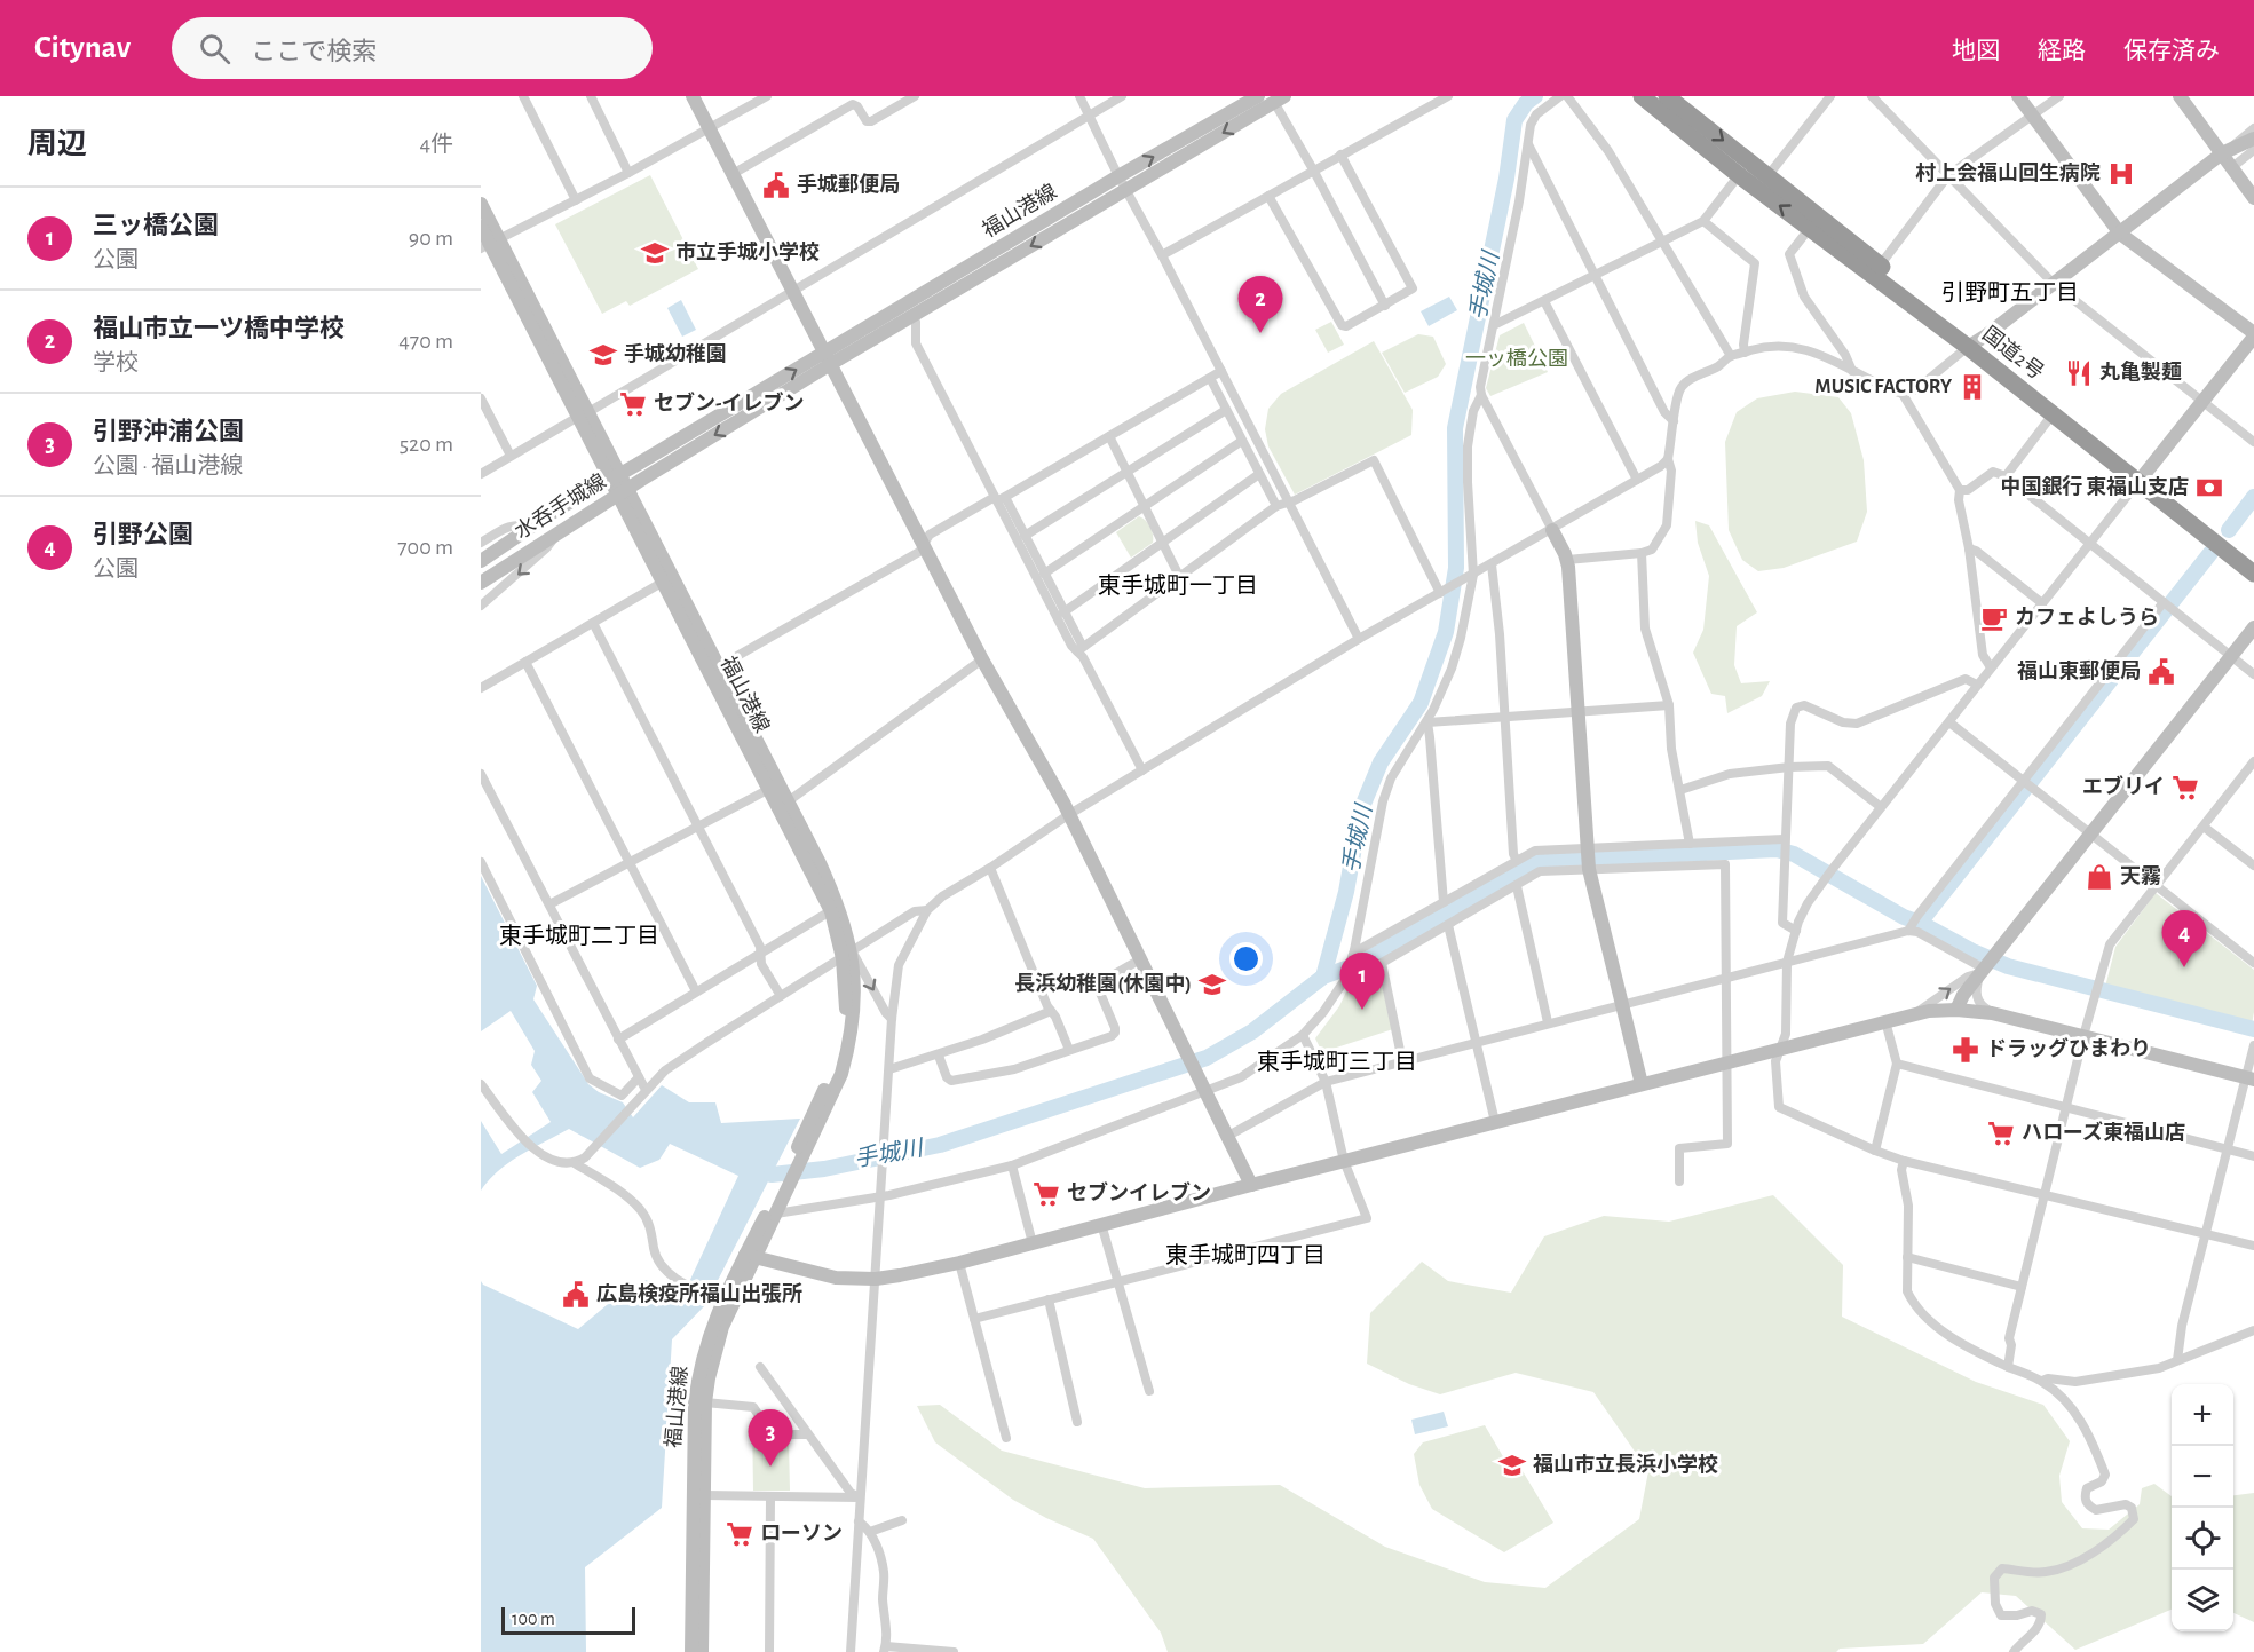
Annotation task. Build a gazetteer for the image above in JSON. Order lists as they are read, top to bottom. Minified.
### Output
{"streets":{"highway":["国道2号"],"street":["福山港線","水呑手城線"]},"crossings":[["福山港線","水呑手城線"]],"districts":["引野町五丁目","東手城町一丁目","東手城町二丁目","東手城町三丁目","東手城町四丁目"],"water":["手城川"],"parks":["一ッ橋公園"],"places":{"hospital":["村上会福山回生病院"],"public building":["手城郵便局","福山東郵便局","広島検疫所福山出張所"],"school or university":["市立手城小学校","手城幼稚園","長浜幼稚園(休園中)","福山市立長浜小学校"],"restaurant":["丸亀製麺"],"building":["MUSIC FACTORY"],"supermarket":["セブン-イレブン","エブリイ","ハローズ東福山店","セブンイレブン","ローソン"],"bank":["中国銀行 東福山支店"],"cafe":["カフェよしうら"],"shop":["天霧"],"pharmacy":["ドラッグひまわり"]},"scale_bar":"100 m","page":{"header":"Citynav","search":"ここで検索","nav":["地図","経路","保存済み"],"heading":["周辺","4件"],"list":[{"mark":"1","name":"三ッ橋公園","note":"公園","value":"90 m"},{"mark":"2","name":"福山市立一ツ橋中学校","note":"学校","value":"470 m"},{"mark":"3","name":"引野沖浦公園","note":"公園 · 福山港線","value":"520 m"},{"mark":"4","name":"引野公園","note":"公園","value":"700 m"}],"pins":["2","4","1","3"],"map_buttons":["+","−"],"scale":"100 m"}}
